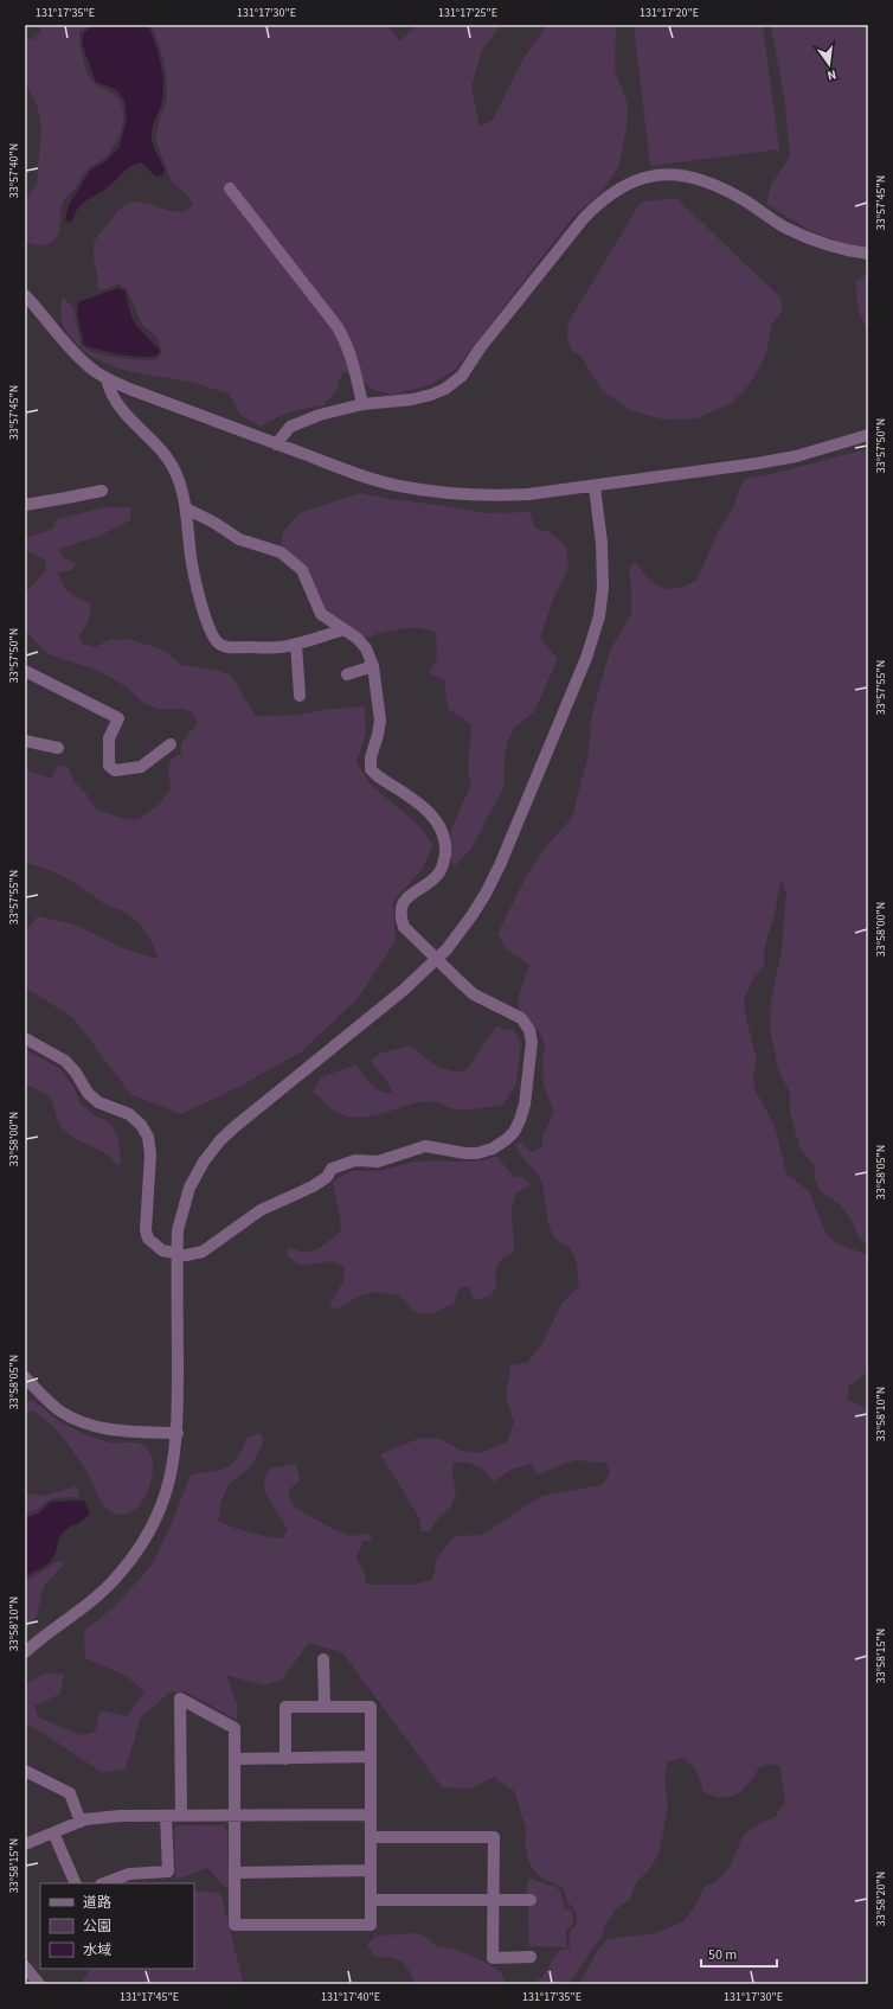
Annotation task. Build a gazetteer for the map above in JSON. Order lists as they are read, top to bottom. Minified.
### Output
{"legend":["道路","公園","水域"],"scale_bar":"50 m","north":"bottom","coordinates":["131°17'35\"E","131°17'30\"E","131°17'25\"E","131°17'20\"E","33°57'40\"N","33°57'45\"N","33°57'50\"N","33°57'55\"N","33°58'00\"N","33°58'05\"N","33°58'10\"N","33°58'15\"N","33°58'20\"N","131°17'45\"E","131°17'40\"E"]}
